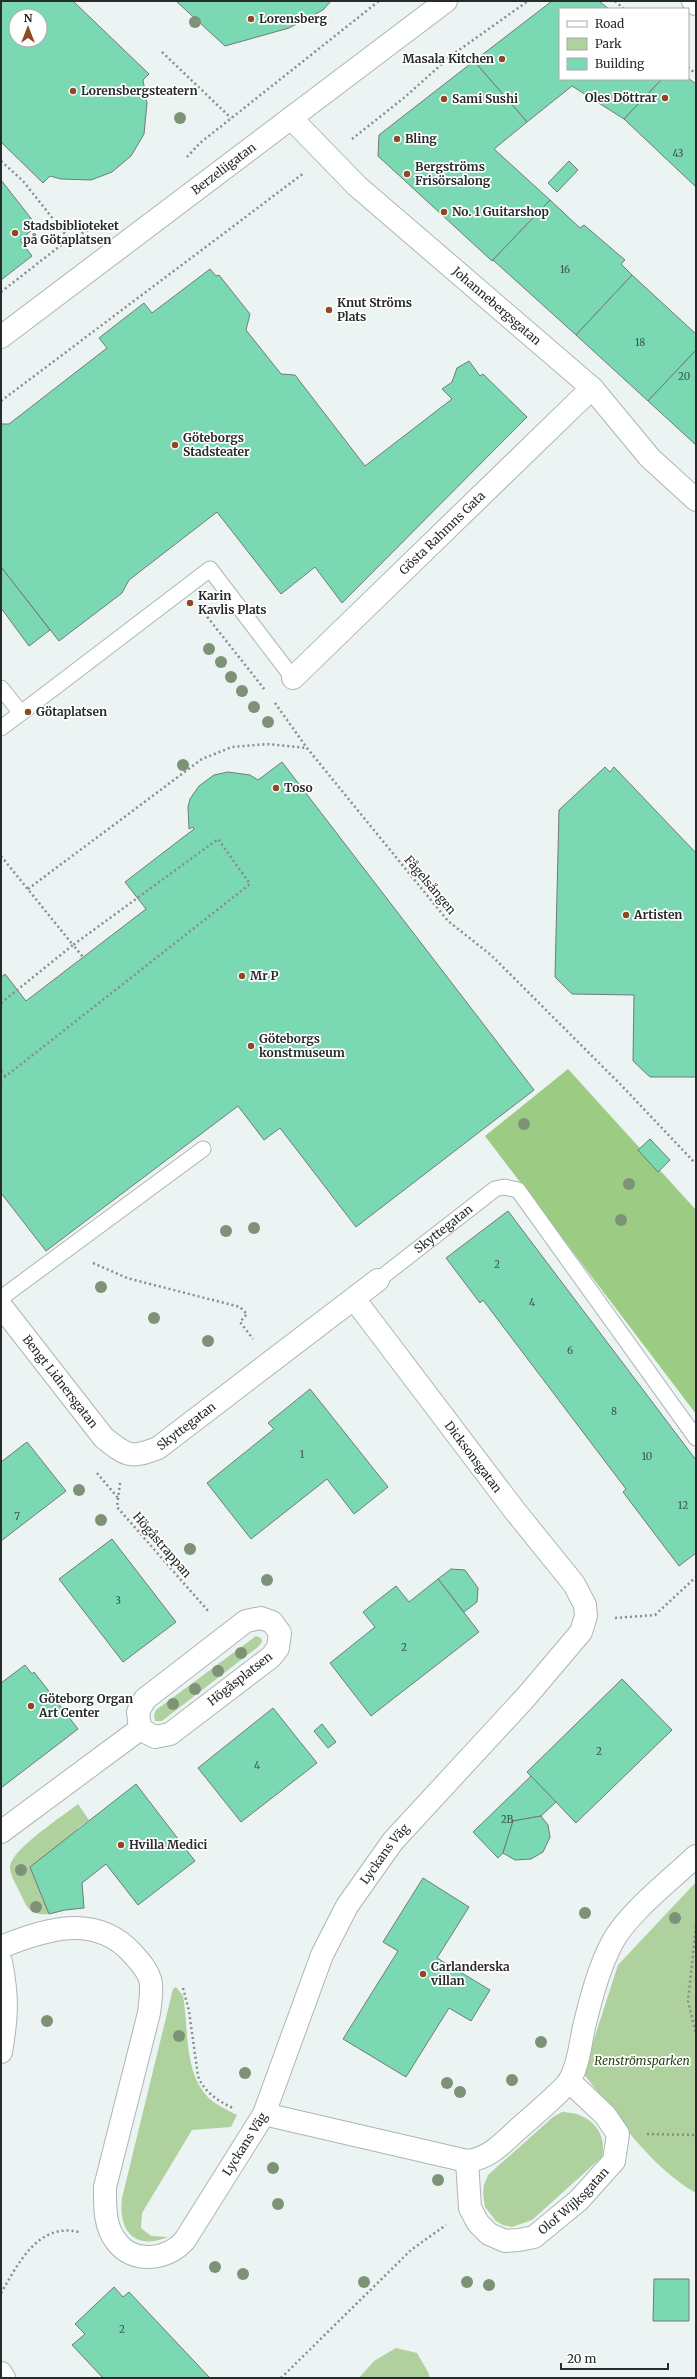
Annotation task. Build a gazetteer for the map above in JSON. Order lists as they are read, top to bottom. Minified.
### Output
{"streets":{"street":["Berzeliigatan","Johannebergsgatan","Gösta Rahmns Gata","Skyttegatan","Bengt Lidnersgatan","Dicksonsgatan","Högåsplatsen","Lyckans Väg","Olof Wijksgatan"],"path":["Fågelsången","Högåstrappan"]},"crossings":[["Berzeliigatan","Johannebergsgatan"],["Johannebergsgatan","Gösta Rahmns Gata"],["Skyttegatan","Bengt Lidnersgatan"],["Skyttegatan","Dicksonsgatan"],["Skyttegatan","Högåstrappan"],["Bengt Lidnersgatan","Högåstrappan"],["Dicksonsgatan","Lyckans Väg"],["Högåstrappan","Högåsplatsen"]],"parks":["Renströmsparken"],"places":["Lorensberg","Masala Kitchen","Lorensbergsteatern","Oles Döttrar","Sami Sushi","Bling","Bergströms Frisörsalong","No. 1 Guitarshop","Stadsbiblioteket på Götaplatsen","Knut Ströms Plats","Göteborgs Stadsteater","Karin Kavlis Plats","Götaplatsen","Toso","Artisten","Mr P","Göteborgs konstmuseum","Göteborg Organ Art Center","Hvilla Medici","Carlanderska villan"],"house_numbers":["43","16","18","20","2","4","6","8","1","10","12","7","3","2","2","4","2B","2"],"legend":["Road","Park","Building"],"scale_bar":"20 m","north":"top"}
